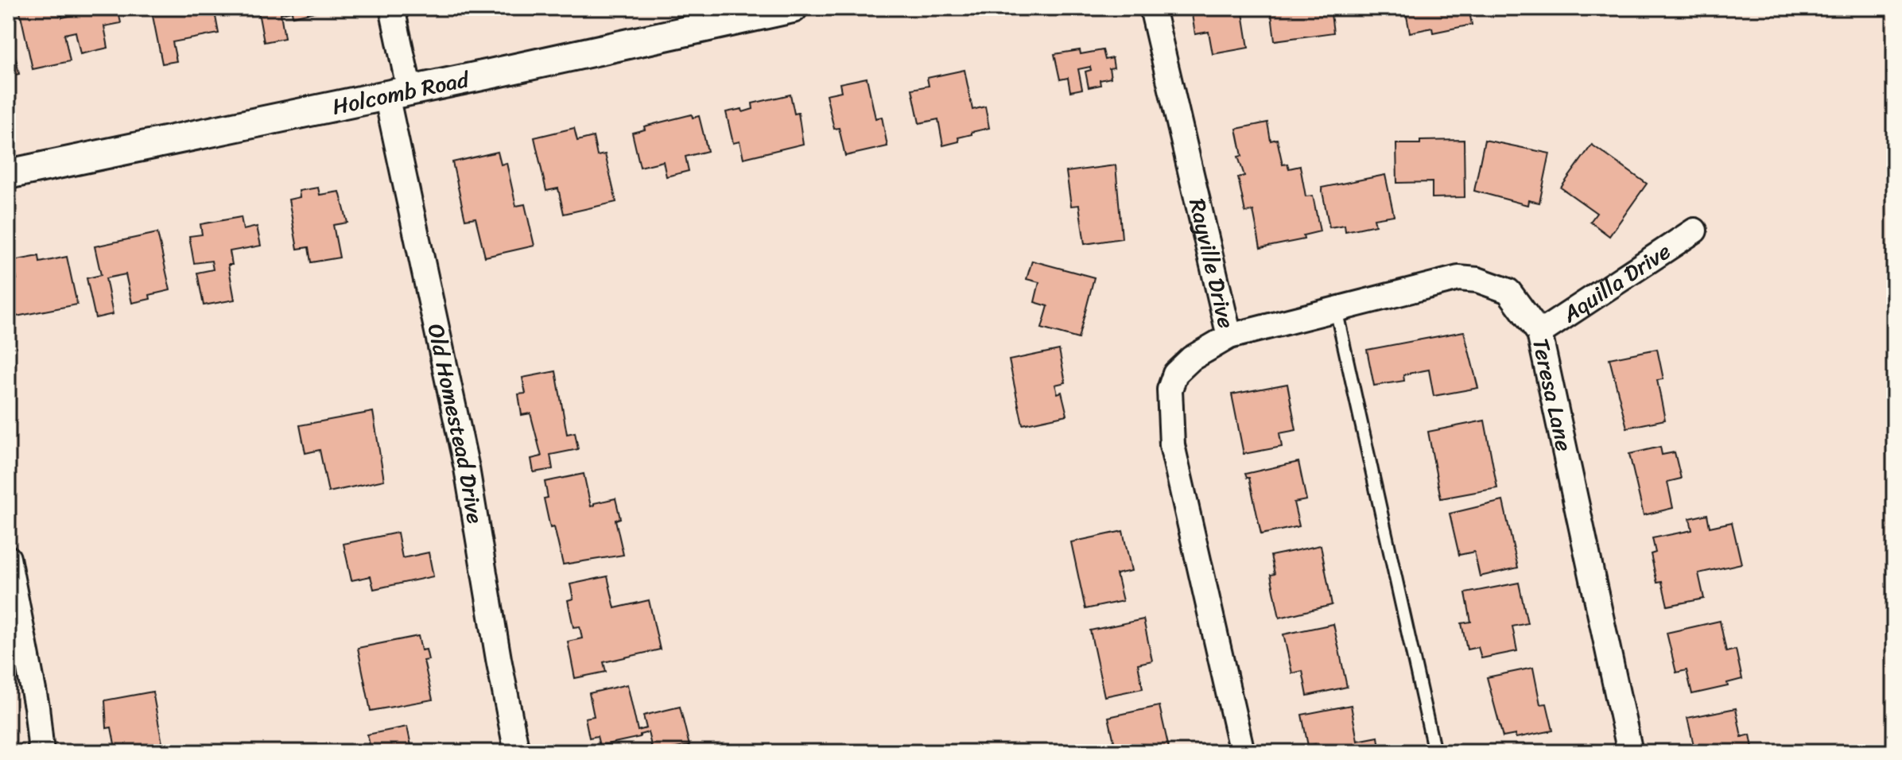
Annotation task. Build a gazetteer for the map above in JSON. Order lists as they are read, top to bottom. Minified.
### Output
{"streets":{"street":["Holcomb Road","Rayville Drive","Aquilla Drive","Teresa Lane","Old Homestead Drive"]},"crossings":[["Holcomb Road","Old Homestead Drive"],["Rayville Drive","Teresa Lane"],["Aquilla Drive","Teresa Lane"]]}
